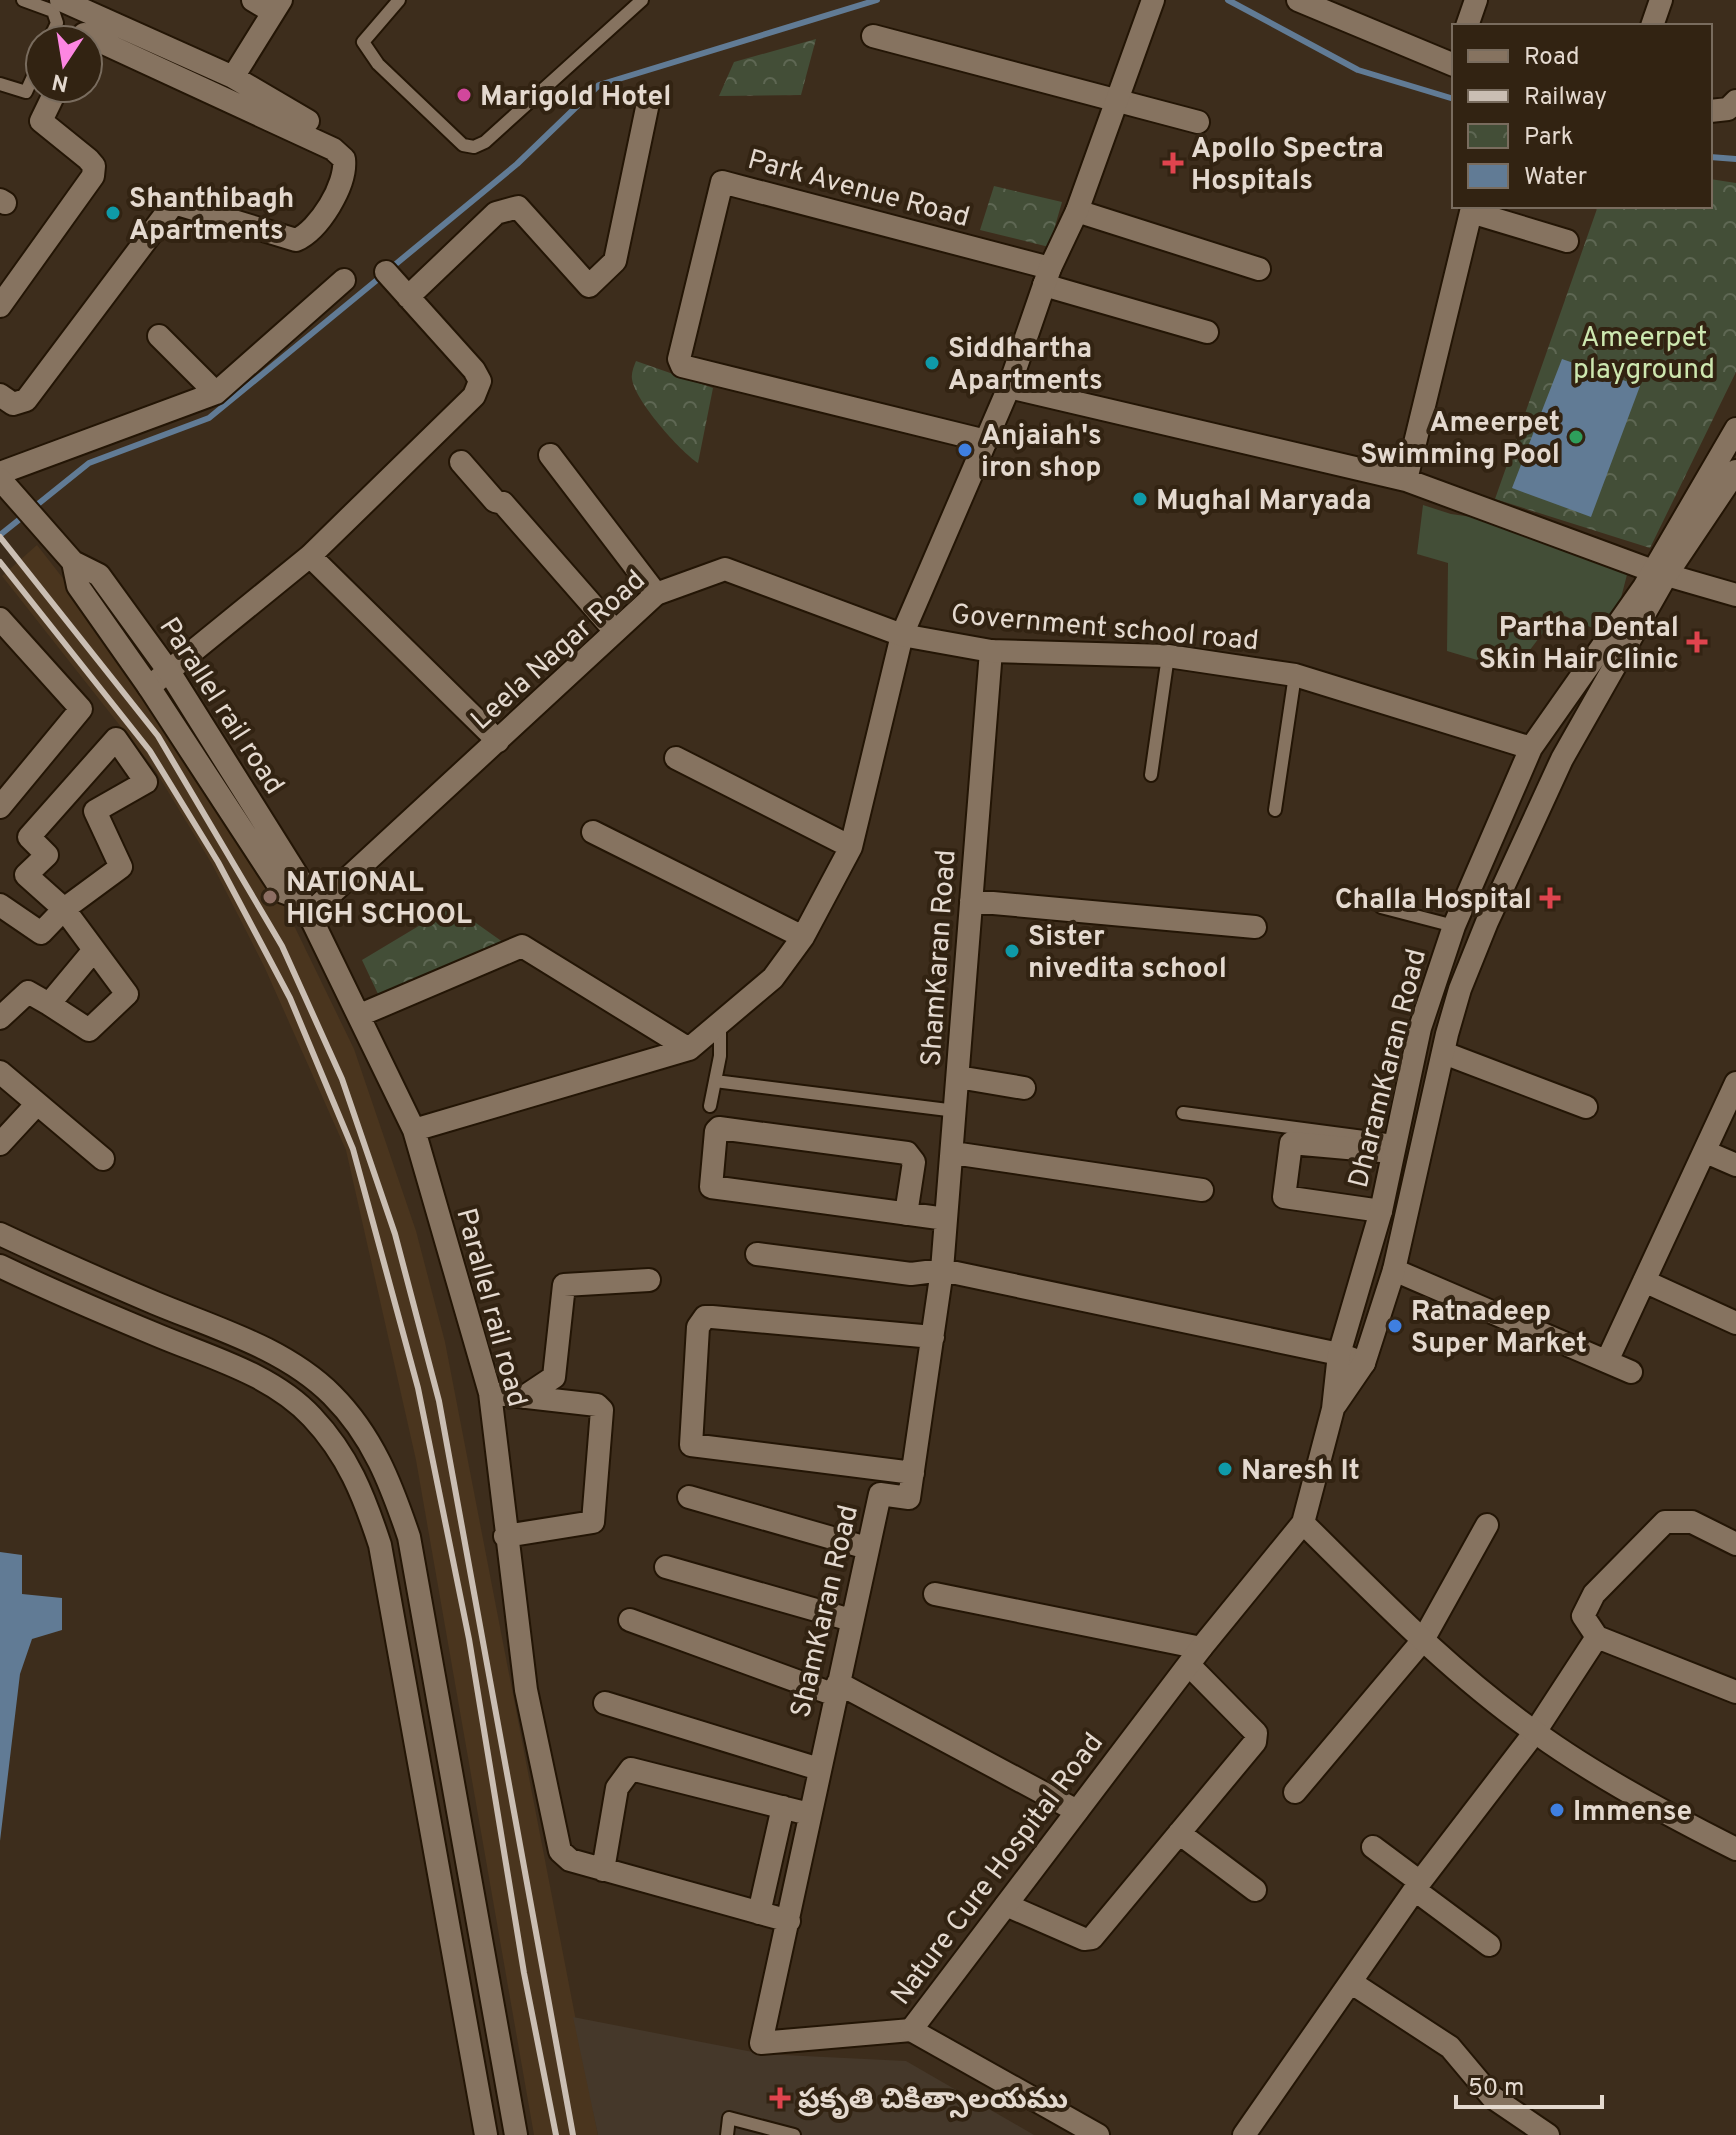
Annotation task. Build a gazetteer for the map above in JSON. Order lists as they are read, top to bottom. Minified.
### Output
{"streets":{"street":["Park Avenue Road","Government school road","Leela Nagar Road","Parallel rail road","ShamKaran Road","DharamKaran Road","Nature Cure Hospital Road"]},"crossings":[["Government school road","Leela Nagar Road"],["Government school road","ShamKaran Road"],["Government school road","DharamKaran Road"],["Leela Nagar Road","Parallel rail road"],["ShamKaran Road","Nature Cure Hospital Road"],["DharamKaran Road","Nature Cure Hospital Road"]],"parks":["Ameerpet playground"],"places":{"other":["Marigold Hotel","Shanthibagh Apartments","Siddhartha Apartments","Ameerpet Swimming Pool","Anjaiah's iron shop","Mughal Maryada","NATIONAL HIGH SCHOOL","Sister nivedita school","Ratnadeep Super Market","Naresh It","Immense"],"health":["Apollo Spectra Hospitals","Partha Dental Skin Hair Clinic","Challa Hospital","ప్రకృతి చికిత్సాలయము"]},"legend":["Road","Railway","Park","Water"],"scale_bar":"50 m","north":"bottom"}
